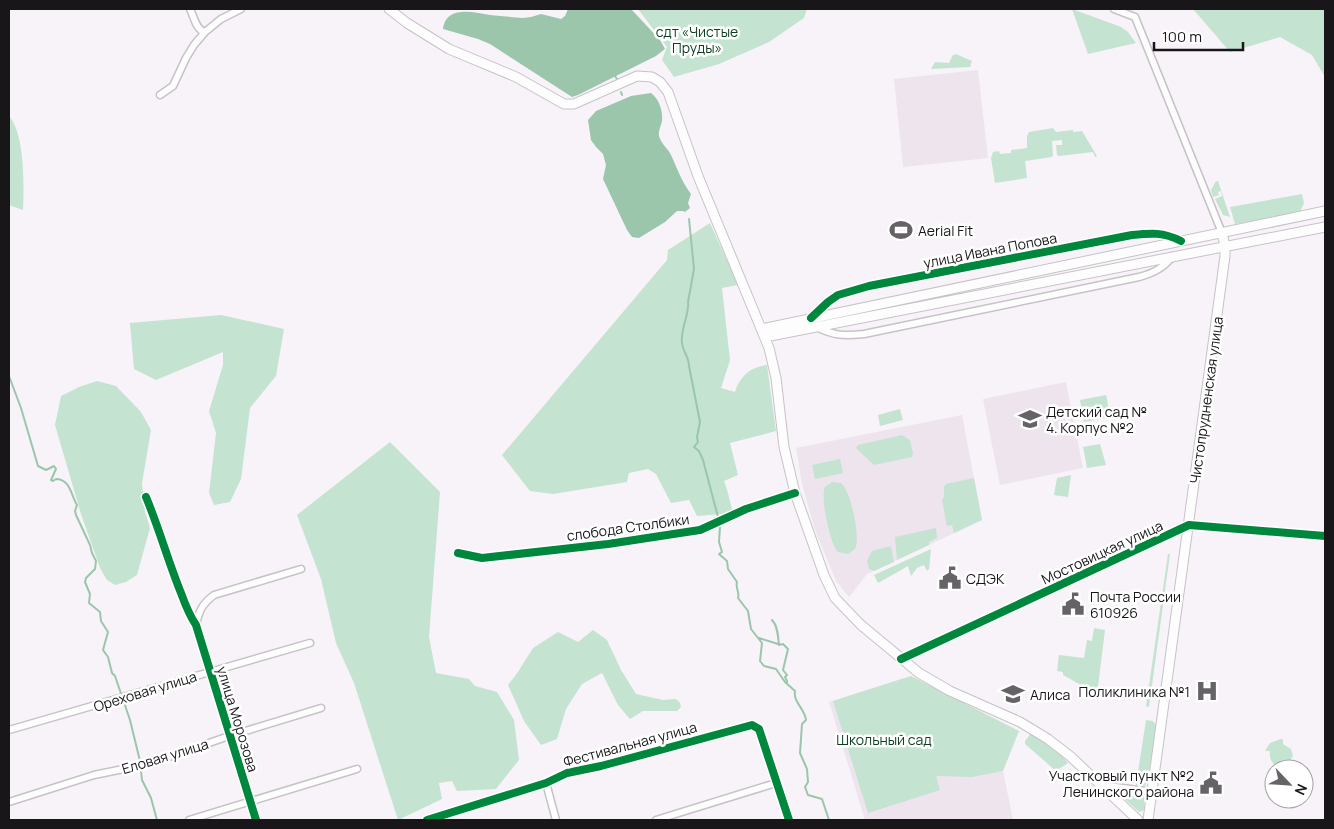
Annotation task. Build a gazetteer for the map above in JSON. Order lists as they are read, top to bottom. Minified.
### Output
{"streets":{"main road":["улица Ивана Попова","Чистопрудненская улица"],"street":["слобода Столбики","Мостовицкая улица","Ореховая улица","улица Морозова","Фестивальная улица","Еловая улица"]},"crossings":[["улица Ивана Попова","Чистопрудненская улица"],["Чистопрудненская улица","Мостовицкая улица"],["Ореховая улица","улица Морозова"],["улица Морозова","Еловая улица"]],"parks":["сдт «Чистые Пруды»","Школьный сад"],"places":{"sports":["Aerial Fit"],"school or university":["Детский сад № 4. Корпус №2","Алиса"],"public building":["СДЭК","Почта России 610926","Участковый пункт №2 Ленинского района"],"hospital":["Поликлиника №1"]},"scale_bar":"100 m","north":"bottom right"}
